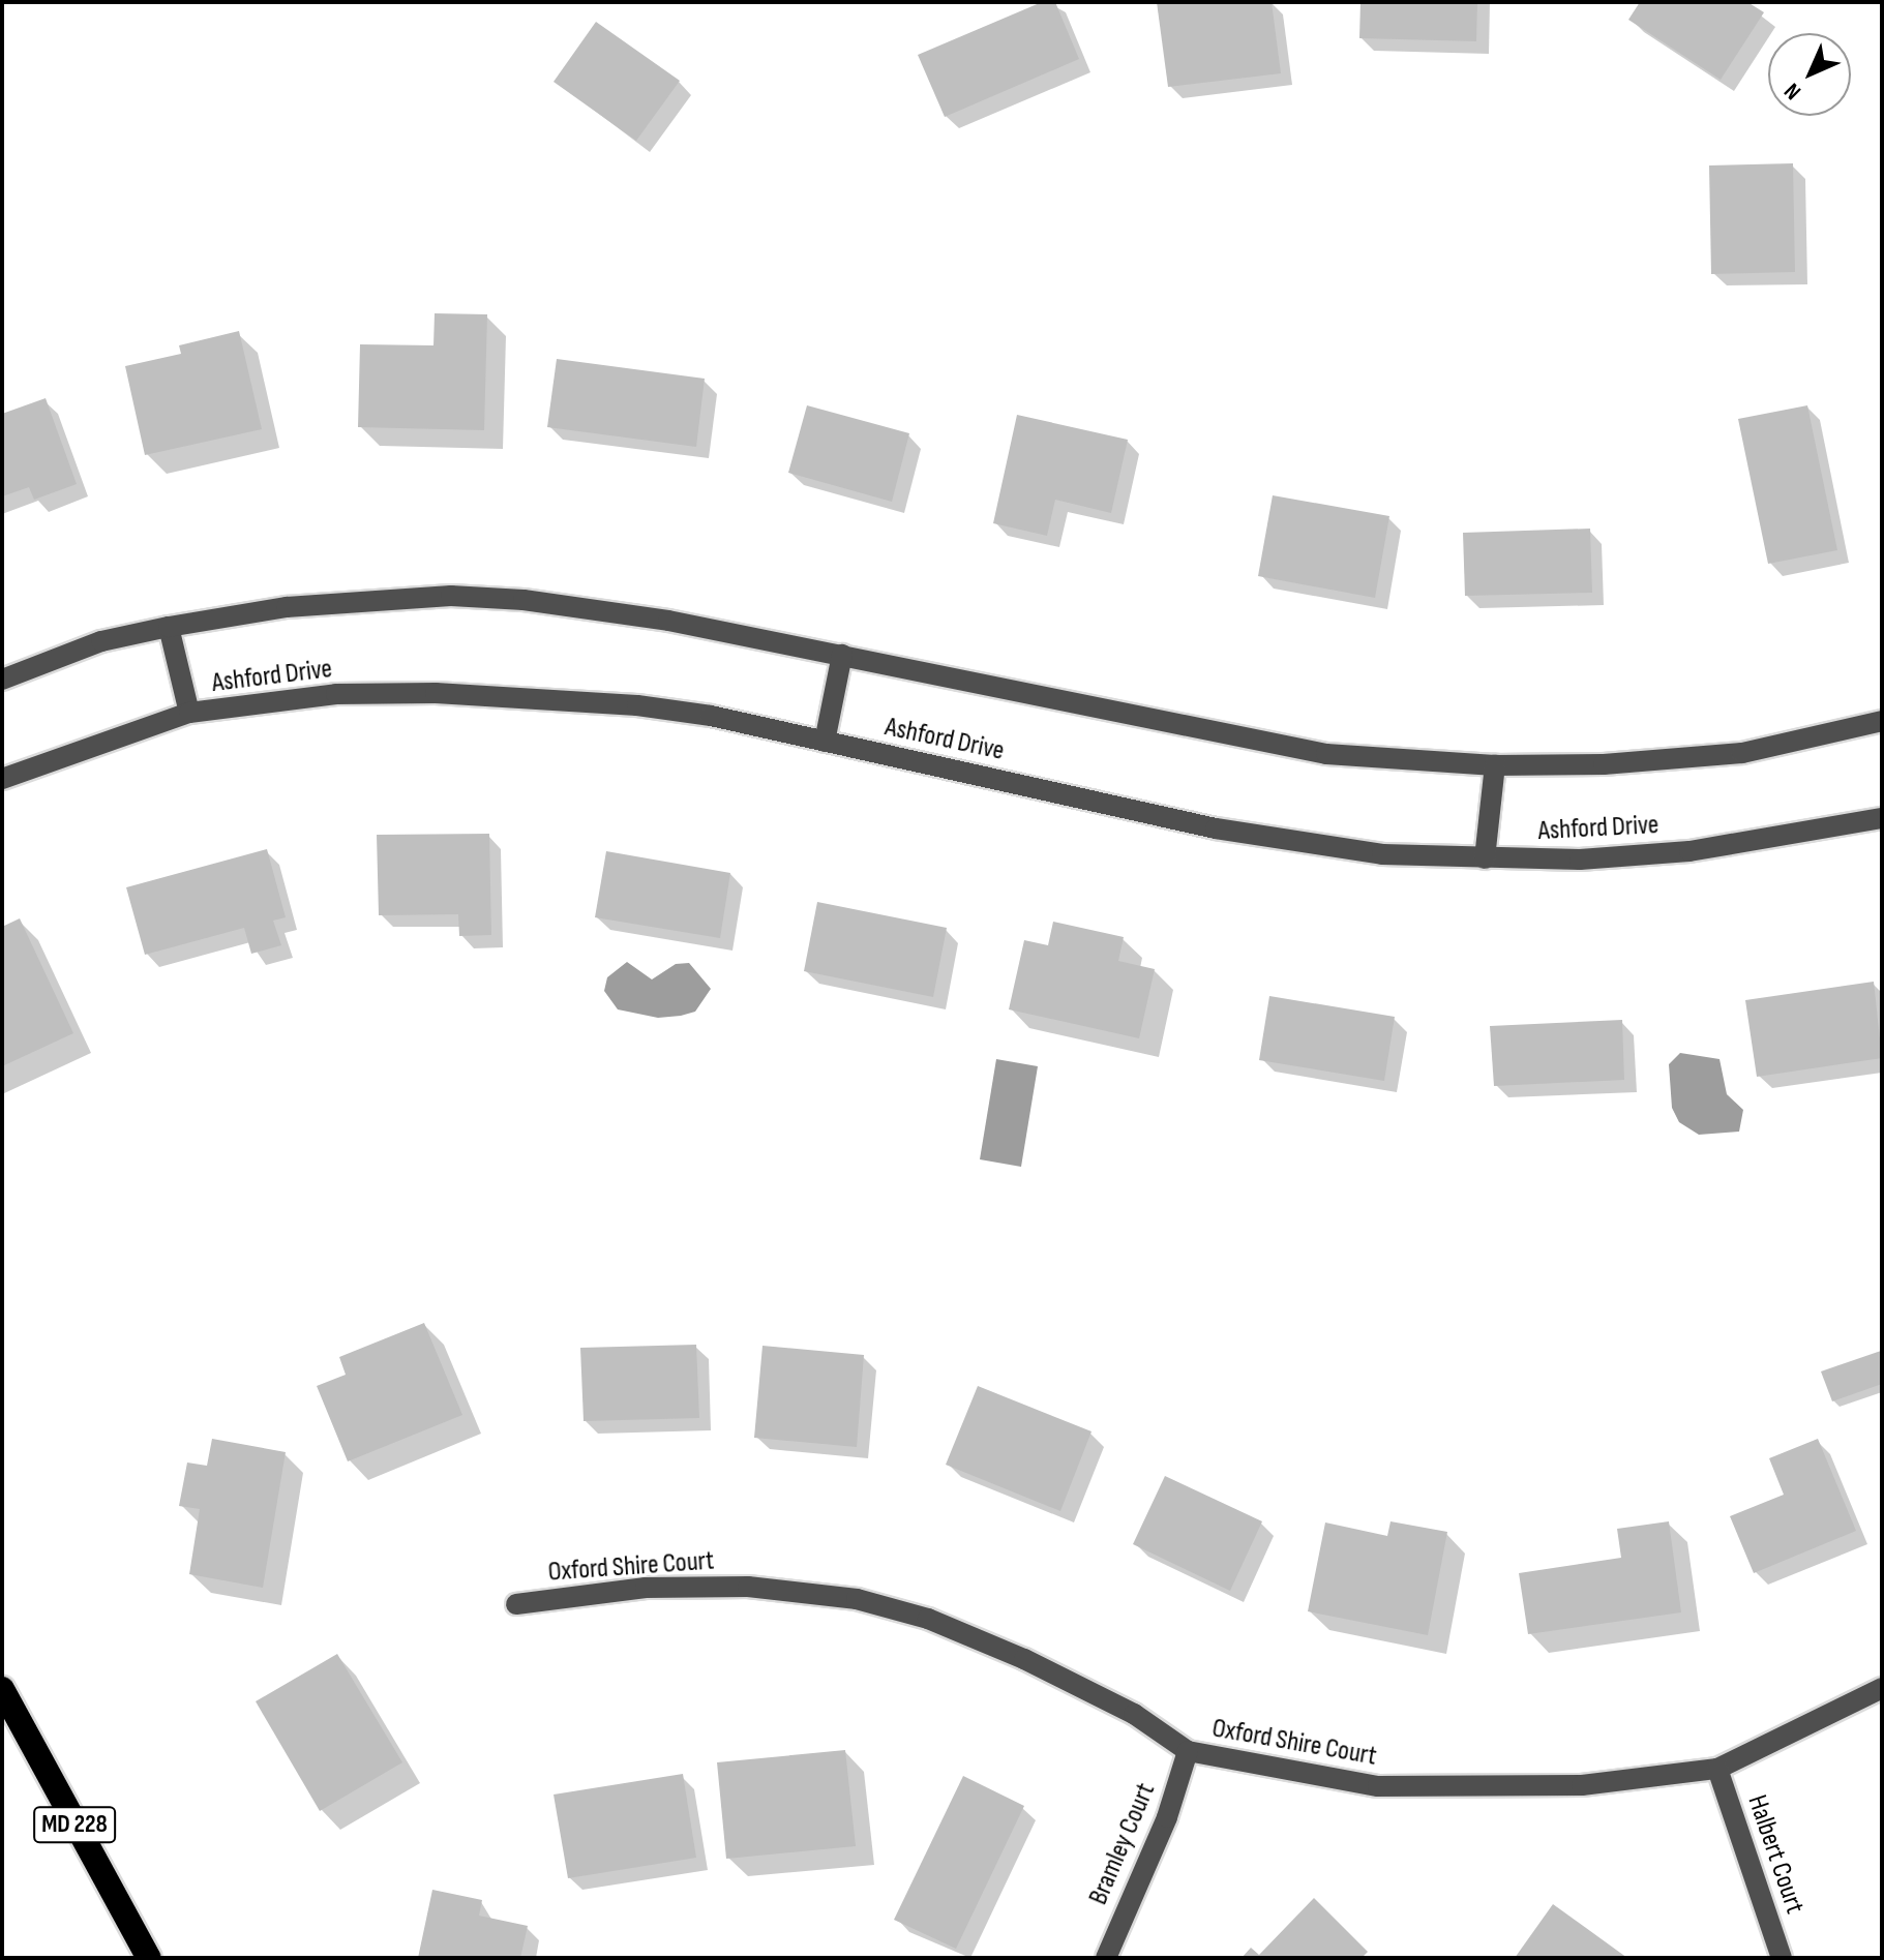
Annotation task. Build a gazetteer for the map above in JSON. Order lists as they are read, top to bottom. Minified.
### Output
{"streets":{"highway":["MD 228"],"street":["Ashford Drive","Oxford Shire Court","Bramley Court","Halbert Court"]},"crossings":[["Oxford Shire Court","Bramley Court"],["Oxford Shire Court","Halbert Court"]],"north":"bottom left"}
